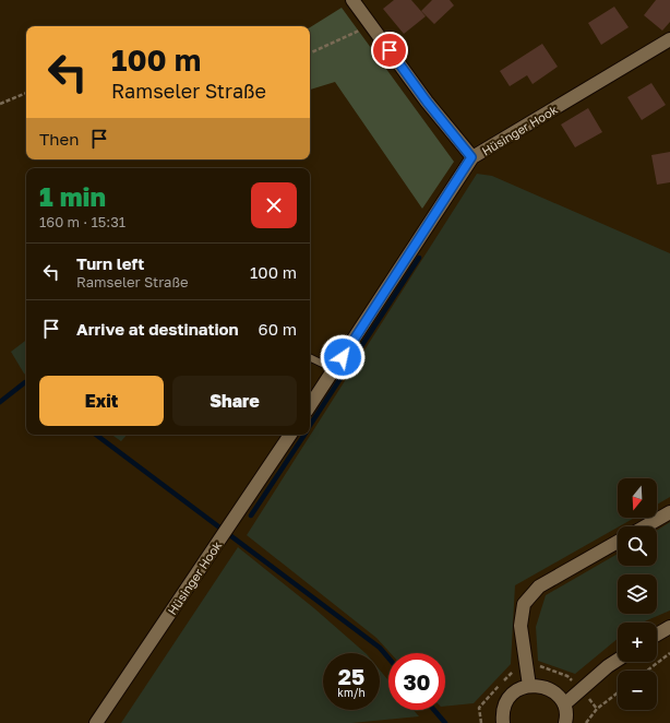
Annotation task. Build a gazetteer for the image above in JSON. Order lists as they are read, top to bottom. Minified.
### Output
{"streets":{"street":["Hüsinger Hook"]},"north":"bottom","page":{"turn":["100 m","Ramseler Straße"],"then":"Then","heading":["1 min","160 m · 15:31"],"list":[{"name":"Turn left","note":"Ramseler Straße","value":"100 m"},{"name":"Arrive at destination","value":"60 m"}],"buttons":["Exit","Share"],"map_buttons":["+","−"],"speed":"25 km/h","limit":"30"}}
